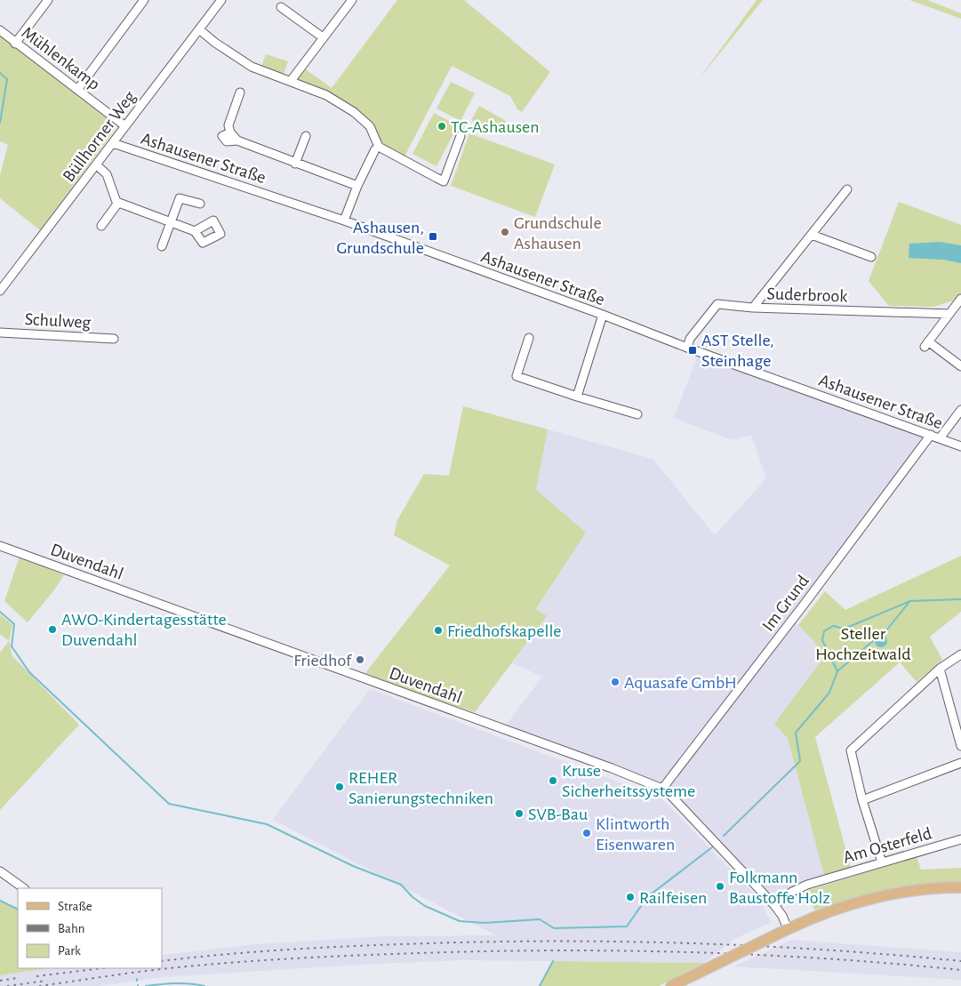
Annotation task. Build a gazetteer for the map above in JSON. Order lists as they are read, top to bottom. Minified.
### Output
{"streets":{"street":["Mühlenkamp","Büllhorner Weg","Ashausener Straße","Suderbrook","Schulweg","Duvendahl","Im Grund","Am Osterfeld"]},"crossings":[["Mühlenkamp","Büllhorner Weg"],["Büllhorner Weg","Ashausener Straße"],["Ashausener Straße","Suderbrook"],["Ashausener Straße","Im Grund"],["Duvendahl","Im Grund"],["Duvendahl","Am Osterfeld"]],"parks":["Steller Hochzeitwald"],"places":{"other":["TC-Ashausen","Grundschule Ashausen","AWO-Kindertagesstätte Duvendahl","Friedhofskapelle","Friedhof","Aquasafe GmbH","Kruse Sicherheitssysteme","REHER Sanierungstechniken","SVB-Bau","Klintworth Eisenwaren","Folkmann Baustoffe Holz","Railfeisen"],"transit":["Ashausen, Grundschule","AST Stelle, Steinhage"]},"legend":["Straße","Bahn","Park"]}
